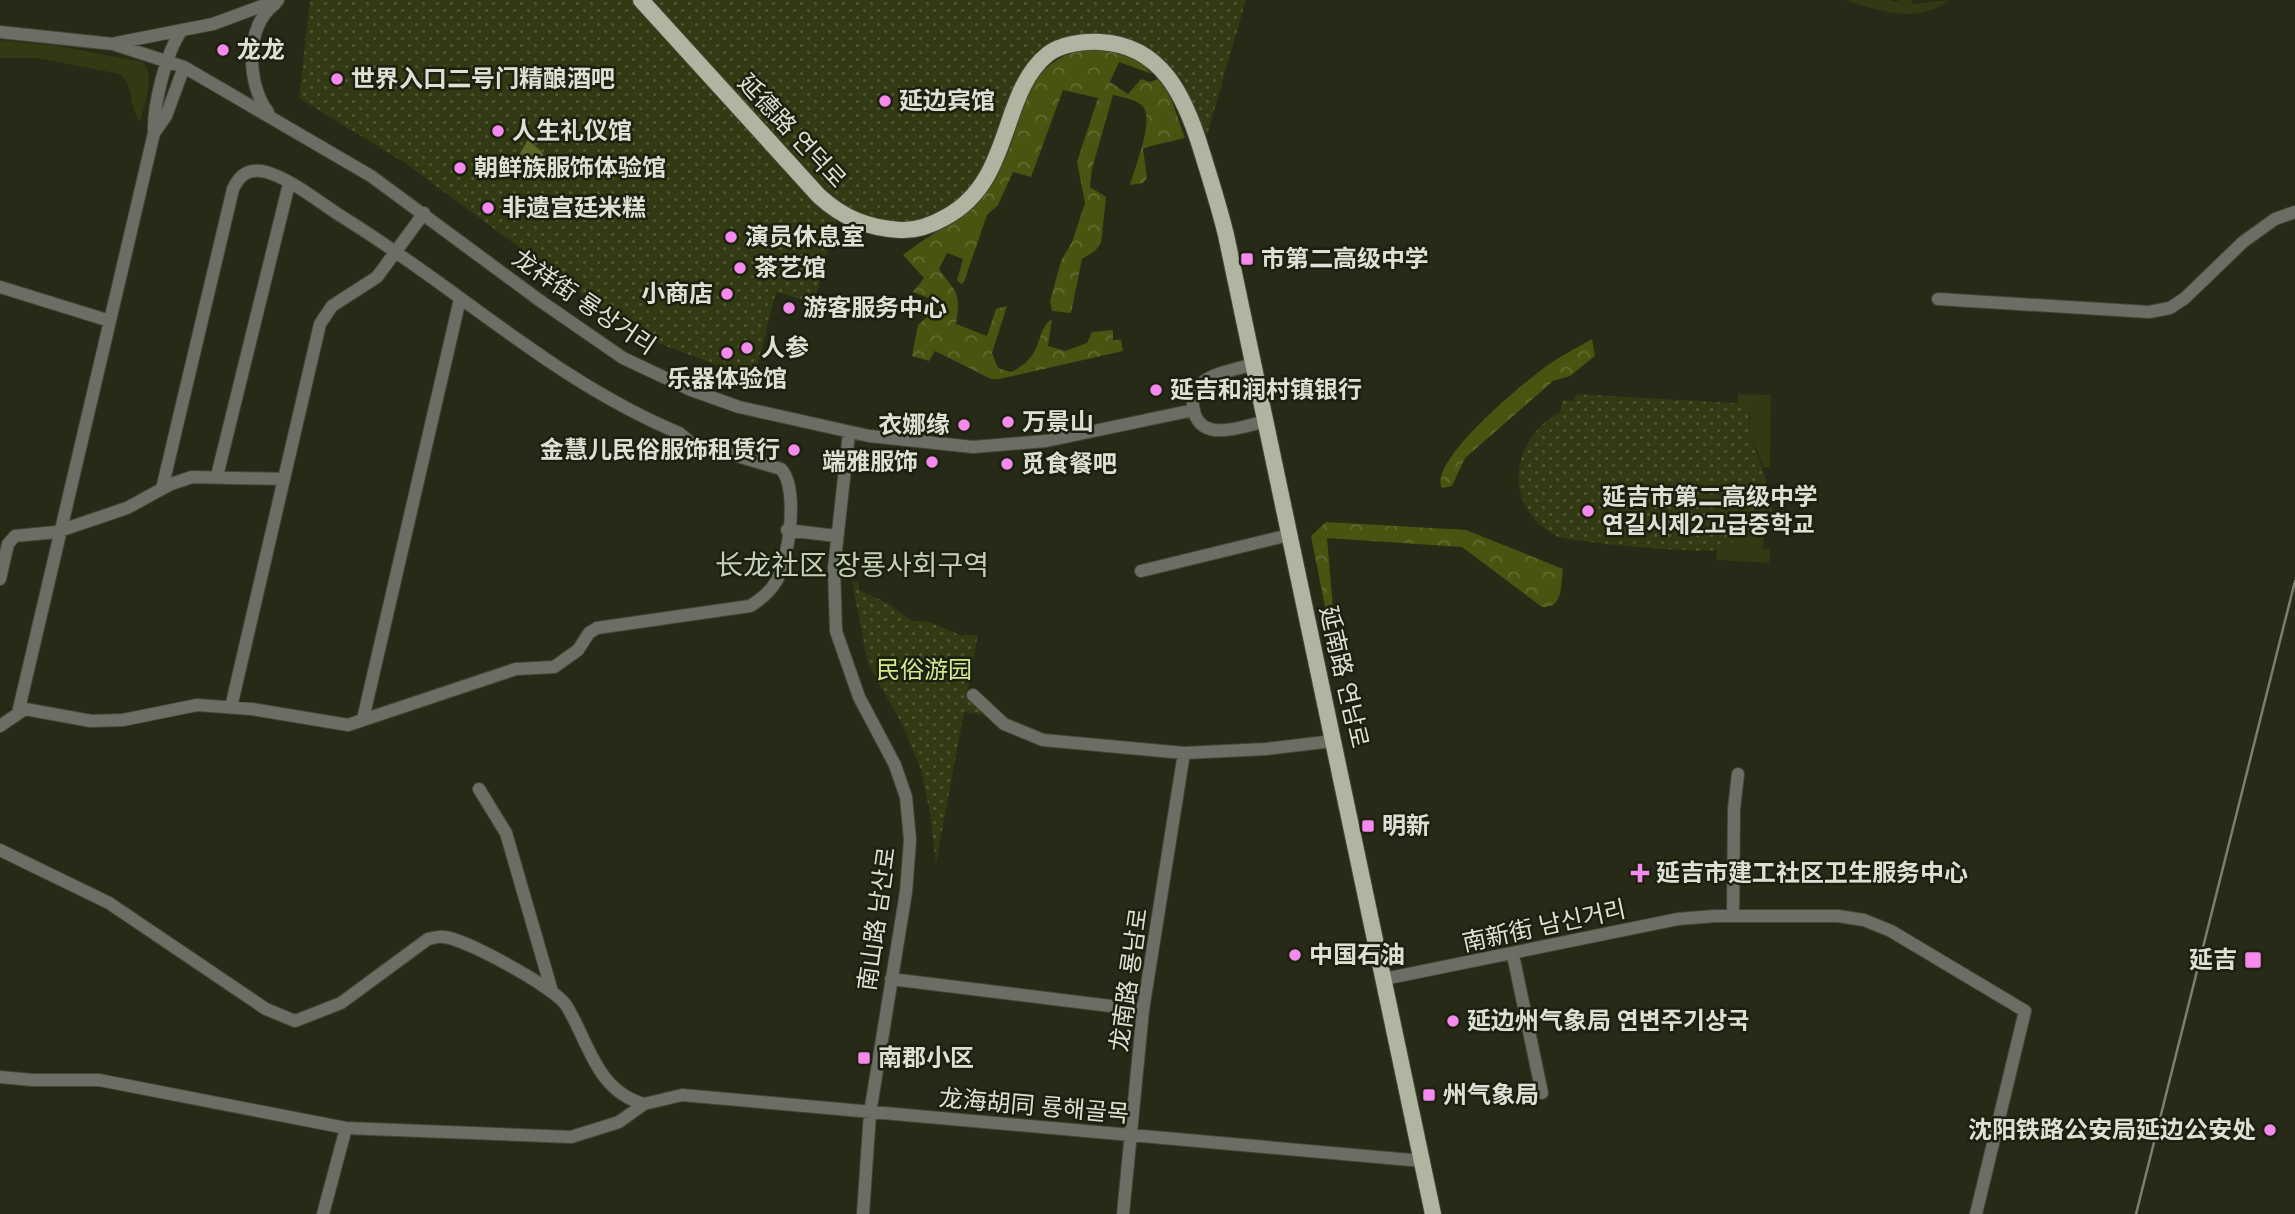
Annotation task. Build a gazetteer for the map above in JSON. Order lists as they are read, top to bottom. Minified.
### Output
{"streets":{"main road":["延德路 연덕로","延南路 연남로"],"street":["龙祥街 룡상거리","南山路 남산로","南新街 남신거리","龙南路 룡남로","龙海胡同 룡해골목"]},"crossings":[["延德路 연덕로","延南路 연남로"],["龙祥街 룡상거리","南山路 남산로"],["延南路 연남로","南新街 남신거리"],["延南路 연남로","龙海胡同 룡해골목"],["南山路 남산로","龙海胡同 룡해골목"],["龙南路 룡남로","龙海胡同 룡해골목"]],"districts":["长龙社区 장룡사회구역"],"parks":["民俗游园"],"places":{"other":["龙龙","世界入口二号门精酿酒吧","延边宾馆","人生礼仪馆","朝鲜族服饰体验馆","非遗宫廷米糕","演员休息室","茶艺馆","小商店","游客服务中心","人参","乐器体验馆","延吉和润村镇银行","万景山","衣娜缘","金慧儿民俗服饰租赁行","端雅服饰","觅食餐吧","延吉市第二高级中学 연길시제2고급중학교","中国石油","延边州气象局 연변주기상국","沈阳铁路公安局延边公安处"],"transit":["市第二高级中学","明新","延吉","南郡小区","州气象局"],"health":["延吉市建工社区卫生服务中心"]}}
